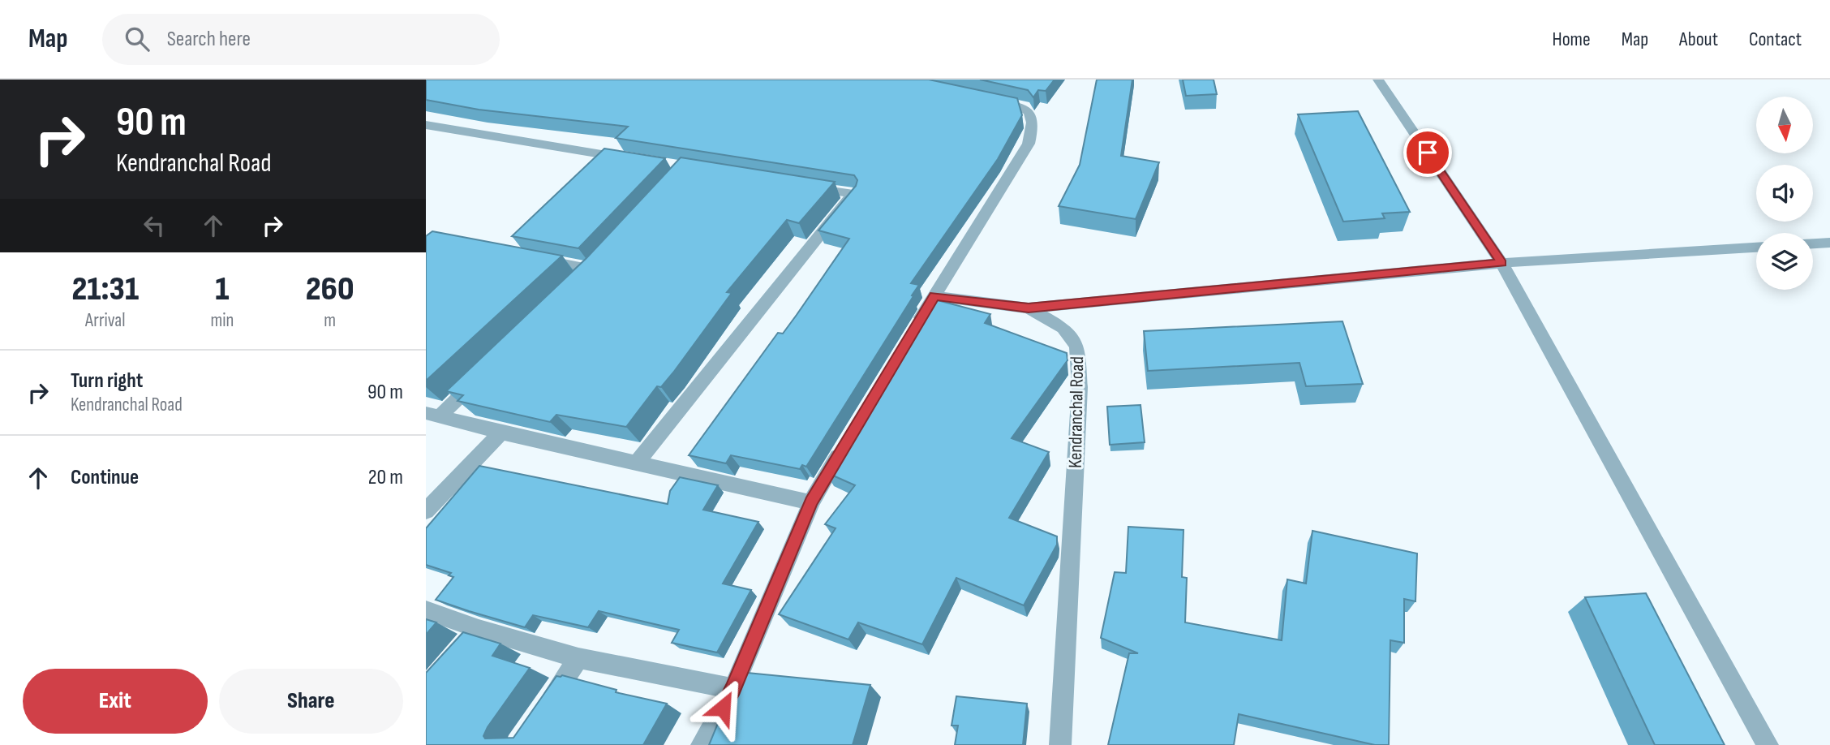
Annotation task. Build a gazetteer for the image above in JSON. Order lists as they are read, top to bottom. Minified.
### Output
{"streets":{"street":["Kendranchal Road"]},"north":"bottom","page":{"header":"Map","search":"Search here","nav":["Home","Map","About","Contact"],"turn":["90 m","Kendranchal Road"],"eta":["21:31","Arrival","1","min","260","m"],"list":[{"name":"Turn right","note":"Kendranchal Road","value":"90 m"},{"name":"Continue","value":"20 m"}],"buttons":["Exit","Share"]}}
